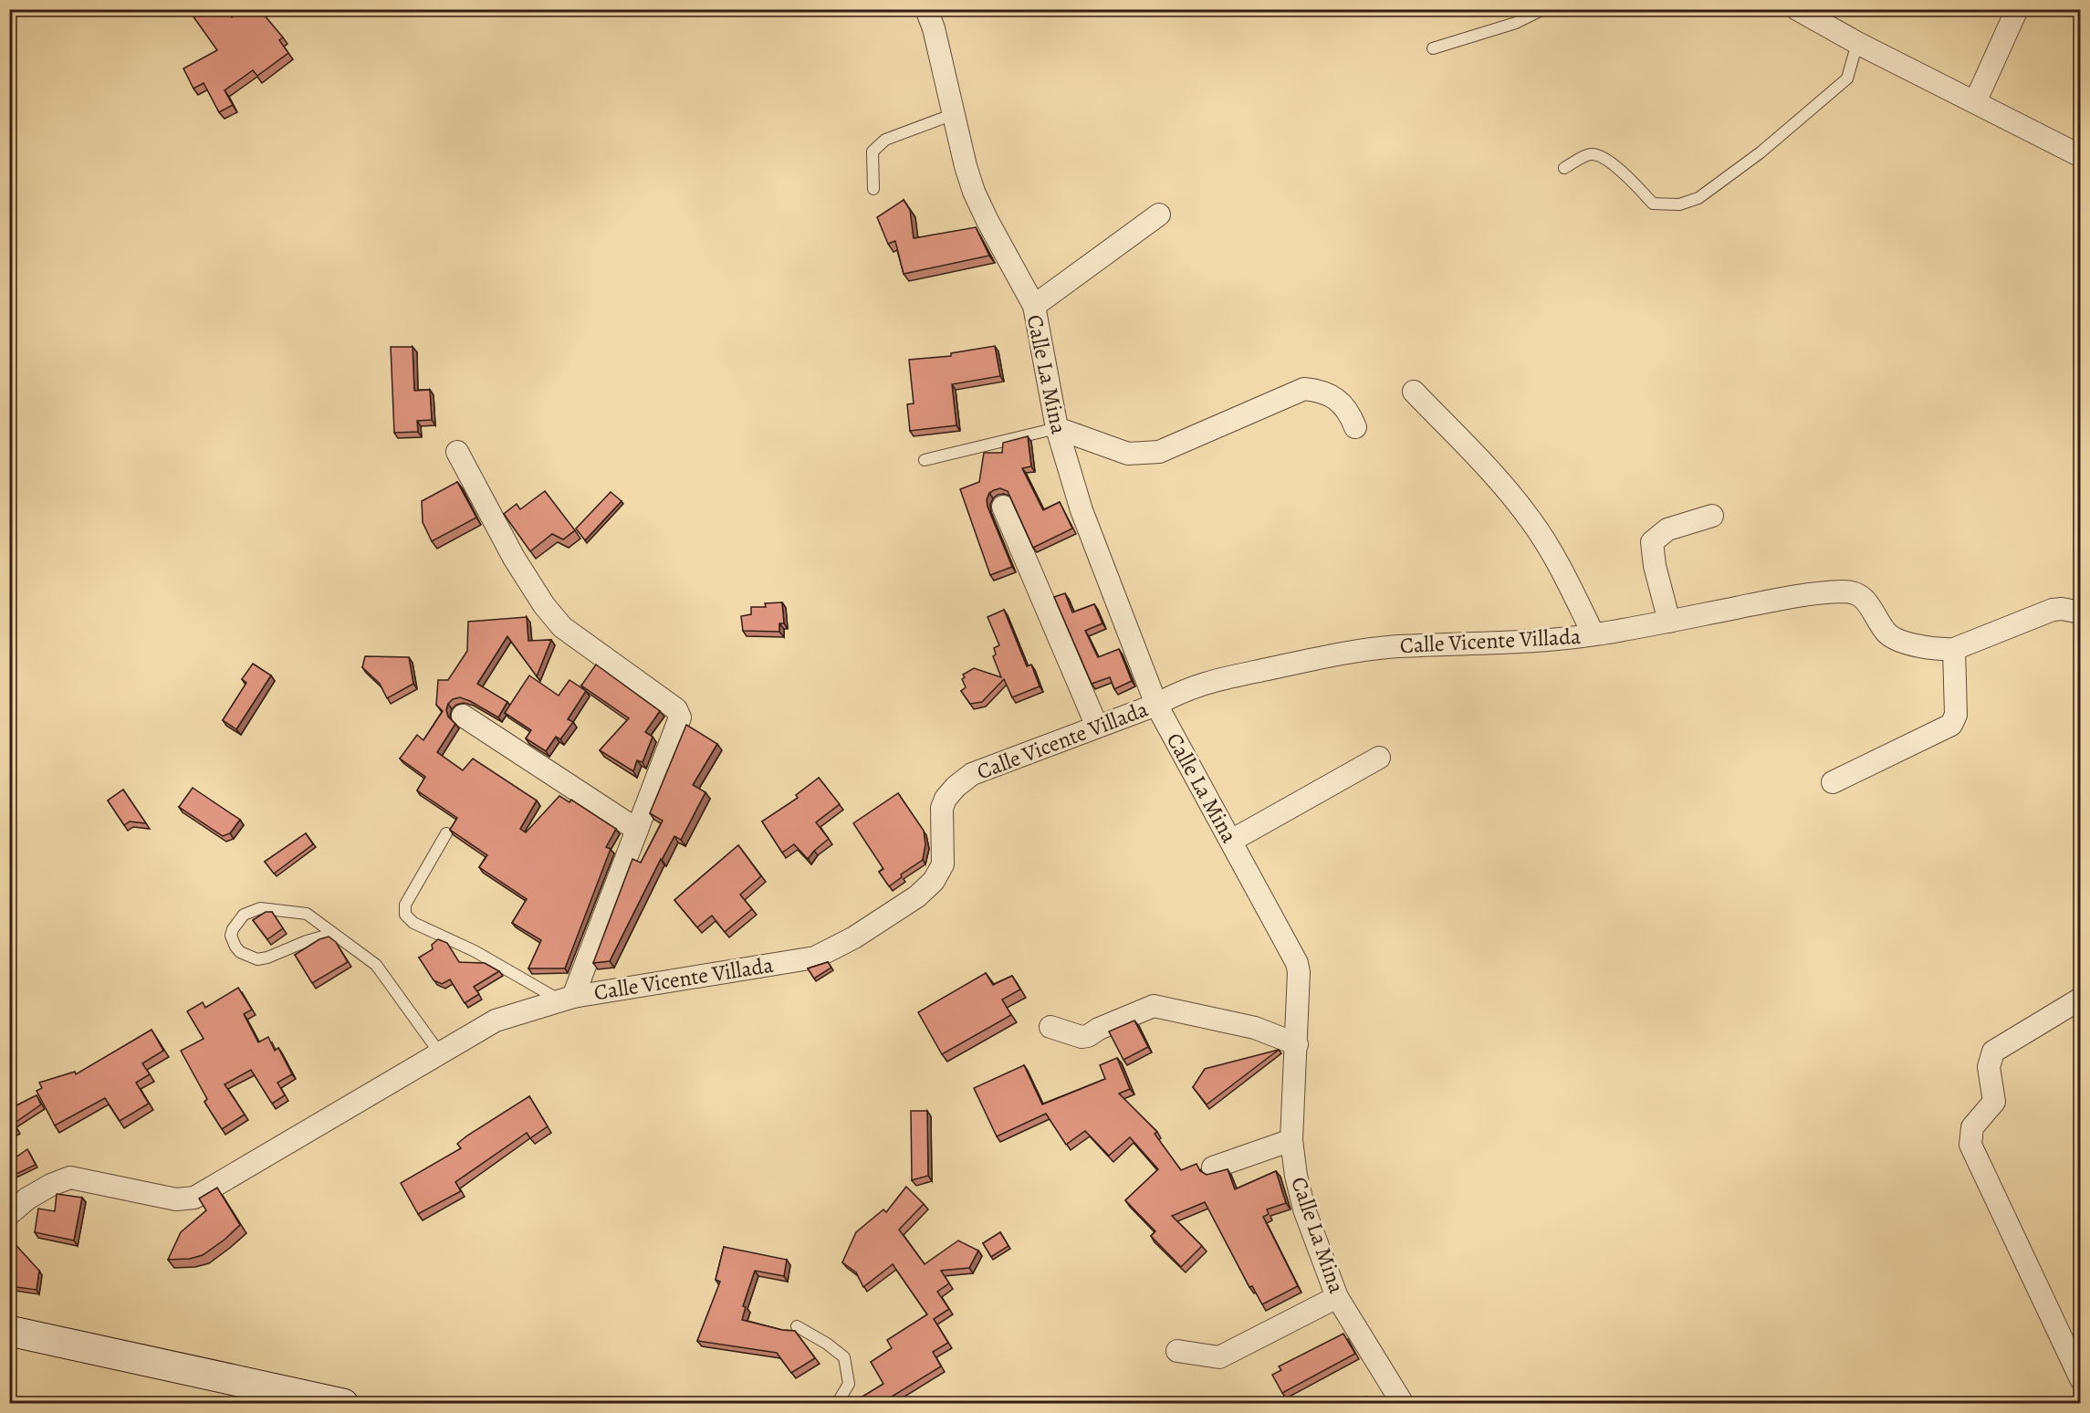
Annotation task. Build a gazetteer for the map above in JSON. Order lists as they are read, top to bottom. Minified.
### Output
{"streets":{"street":["Calle La Mina","Calle Vicente Villada"]},"crossings":[["Calle La Mina","Calle Vicente Villada"]]}
